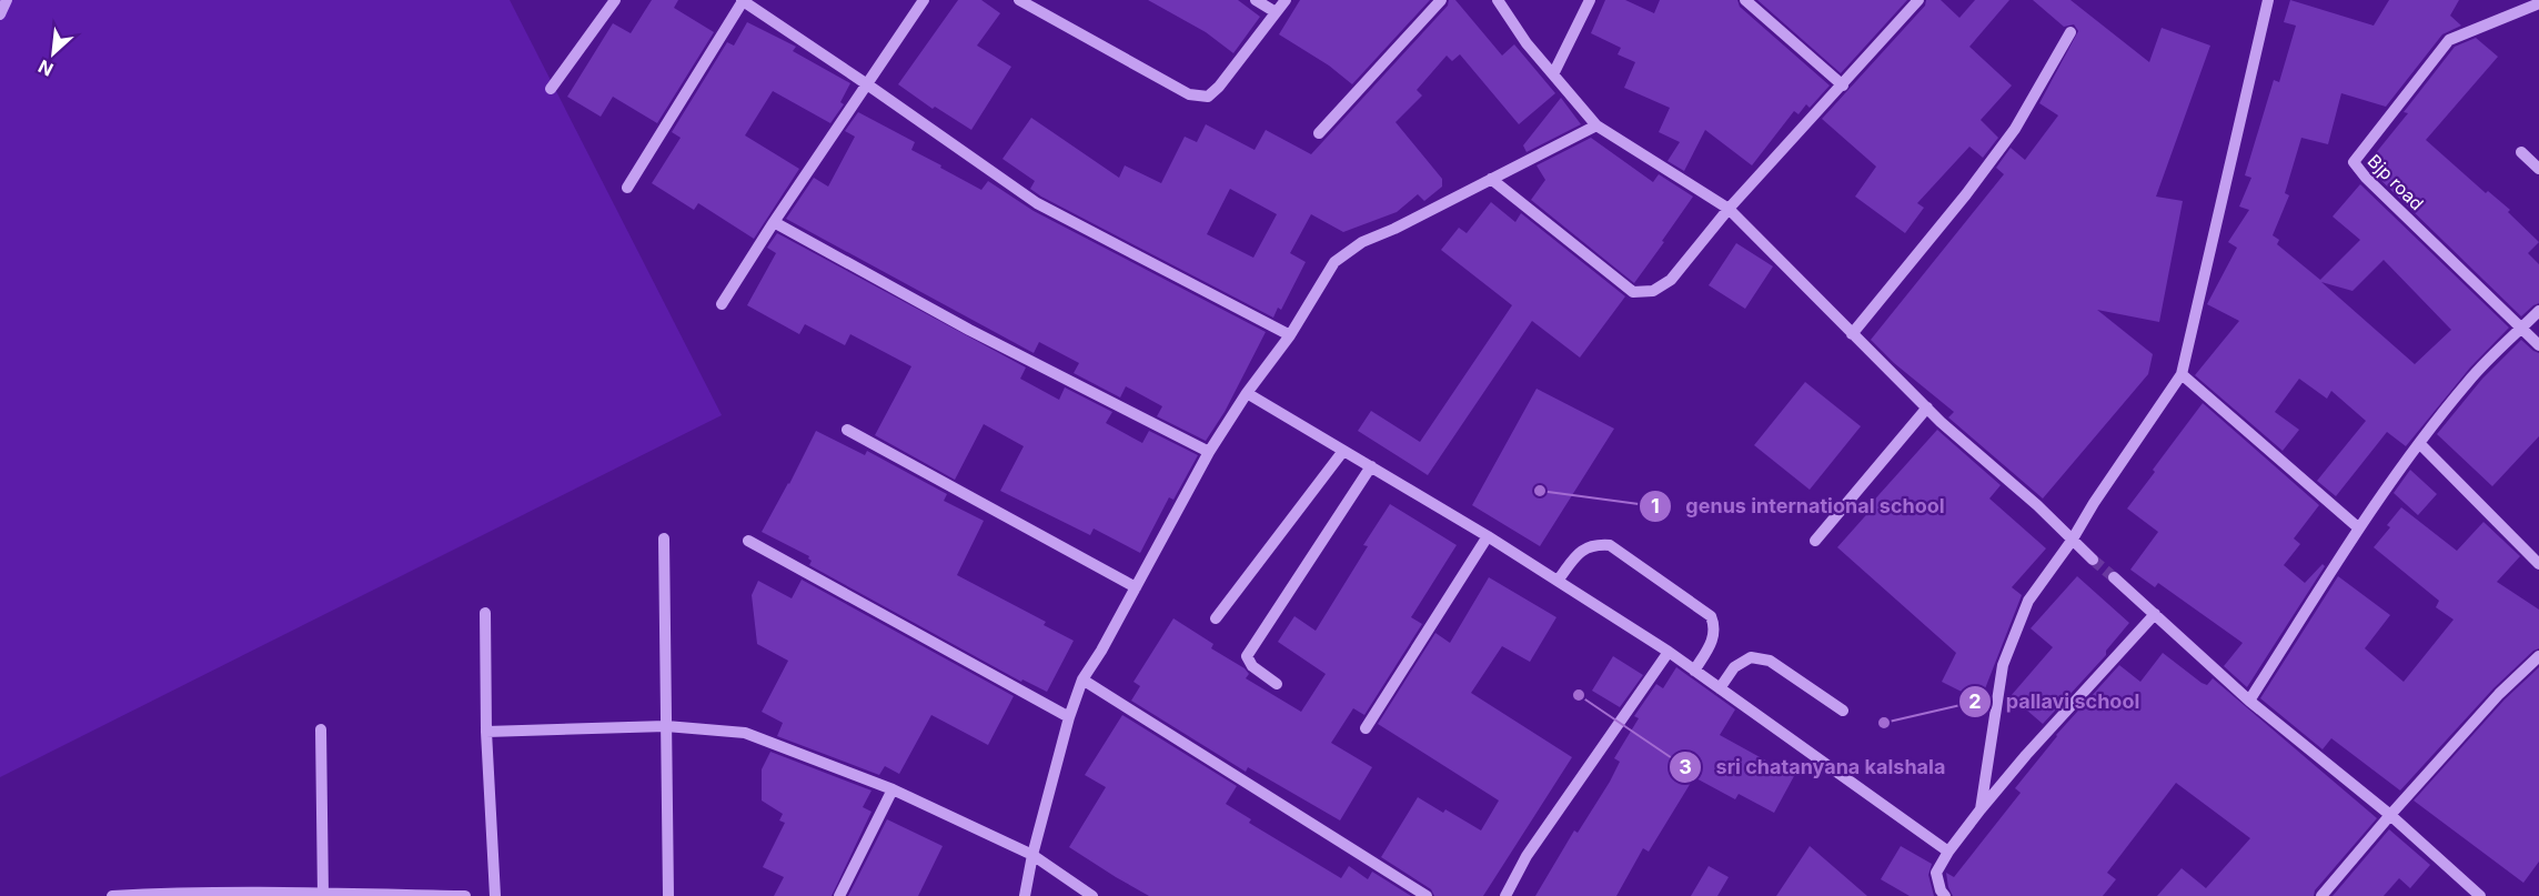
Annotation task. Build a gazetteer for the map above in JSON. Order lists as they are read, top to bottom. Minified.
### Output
{"streets":{"street":["Bjp road"]},"places":["genus international school","sri chatanyana kalshala","pallavi school"],"north":"bottom left"}
